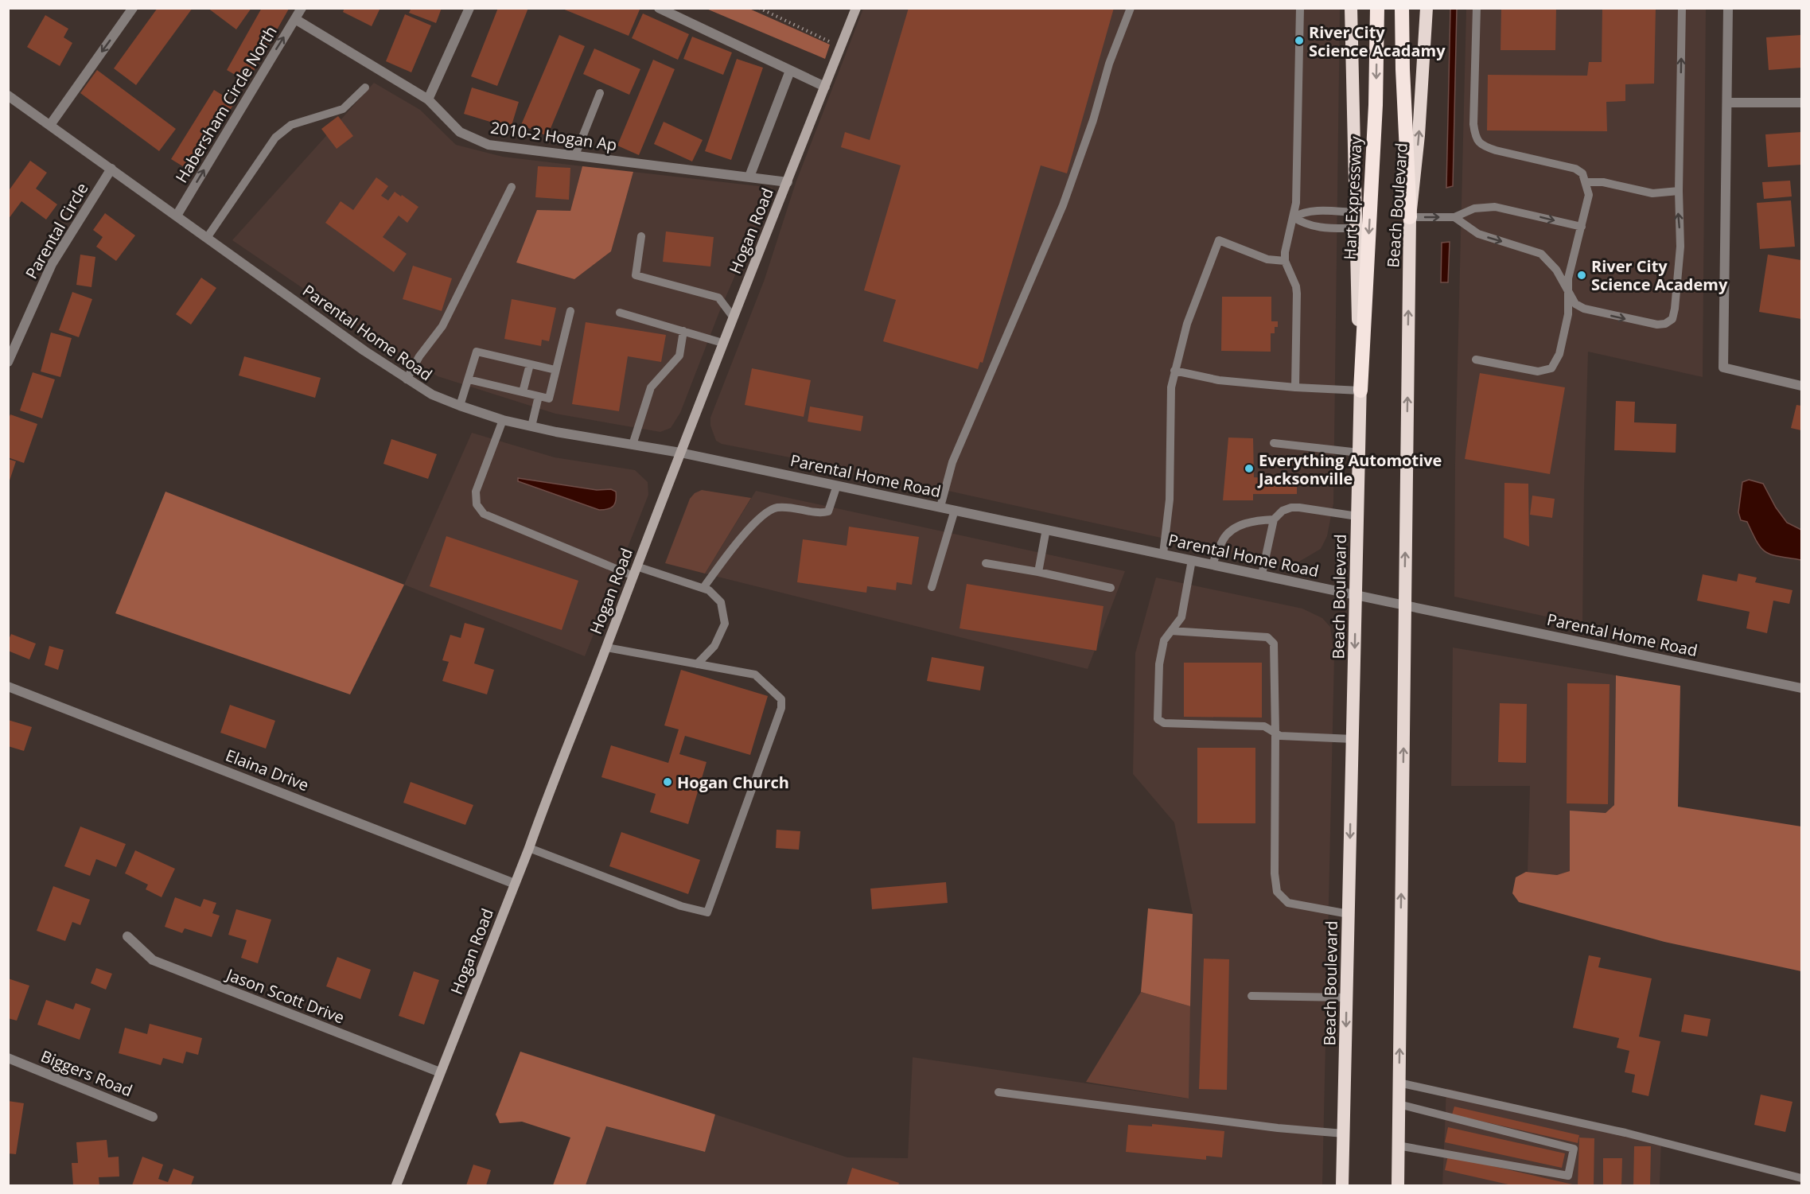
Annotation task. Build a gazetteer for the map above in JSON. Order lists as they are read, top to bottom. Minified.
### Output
{"streets":{"highway":["Hart Expressway","Beach Boulevard"],"main road":["Hogan Road"],"street":["Habersham Circle North","2010-2 Hogan Ap","Parental Circle","Parental Home Road","Elaina Drive","Jason Scott Drive","Biggers Road"]},"crossings":[["Habersham Circle North","2010-2 Hogan Ap"],["Habersham Circle North","Parental Home Road"],["2010-2 Hogan Ap","Hogan Road"],["Hart Expressway","Beach Boulevard"],["Beach Boulevard","Parental Home Road"],["Parental Circle","Parental Home Road"],["Hogan Road","Parental Home Road"],["Hogan Road","Elaina Drive"],["Hogan Road","Jason Scott Drive"]],"one_way":["Habersham Circle North"],"places":["River City Science Acadamy","River City Science Academy","Everything Automotive Jacksonville","Hogan Church"]}
